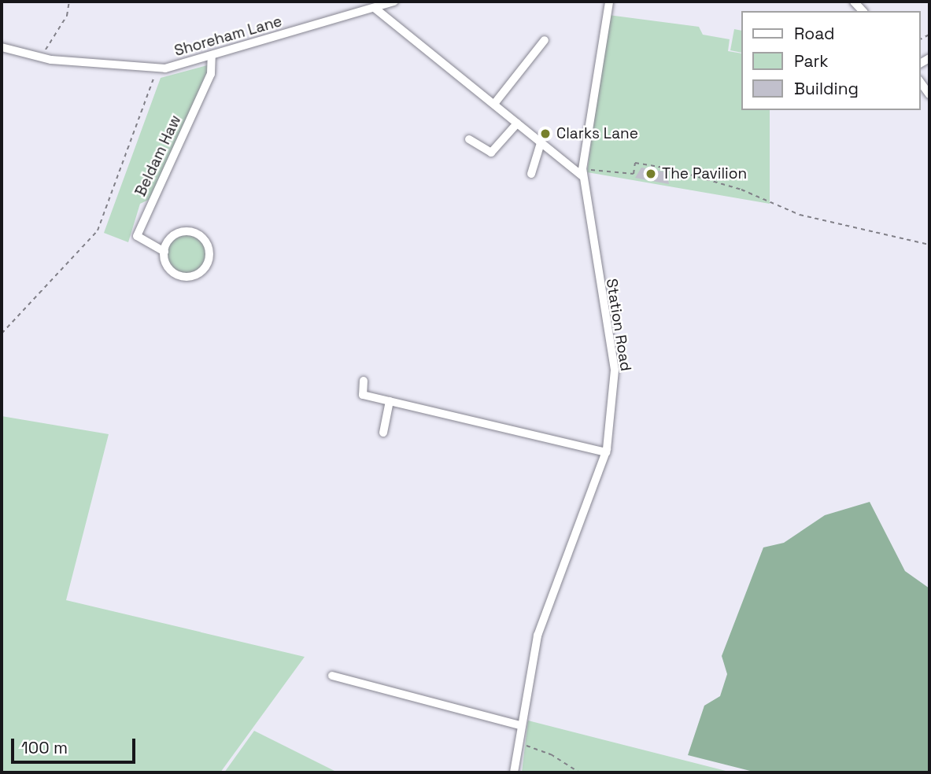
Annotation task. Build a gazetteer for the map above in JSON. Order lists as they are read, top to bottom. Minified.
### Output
{"streets":{"street":["Shoreham Lane","Beldam Haw","Station Road"]},"crossings":[["Shoreham Lane","Beldam Haw"]],"places":["Clarks Lane","The Pavilion"],"legend":["Road","Park","Building"],"scale_bar":"100 m"}
